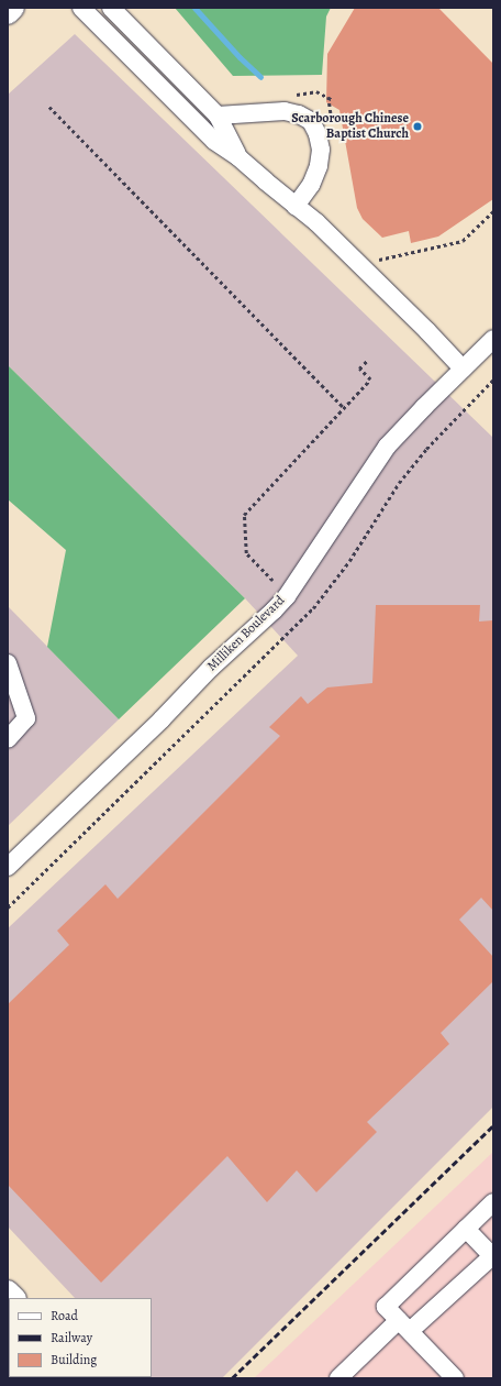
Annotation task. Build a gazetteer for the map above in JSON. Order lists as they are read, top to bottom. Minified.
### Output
{"streets":{"street":["Milliken Boulevard"]},"places":["Scarborough Chinese Baptist Church"],"legend":["Road","Railway","Building"]}
